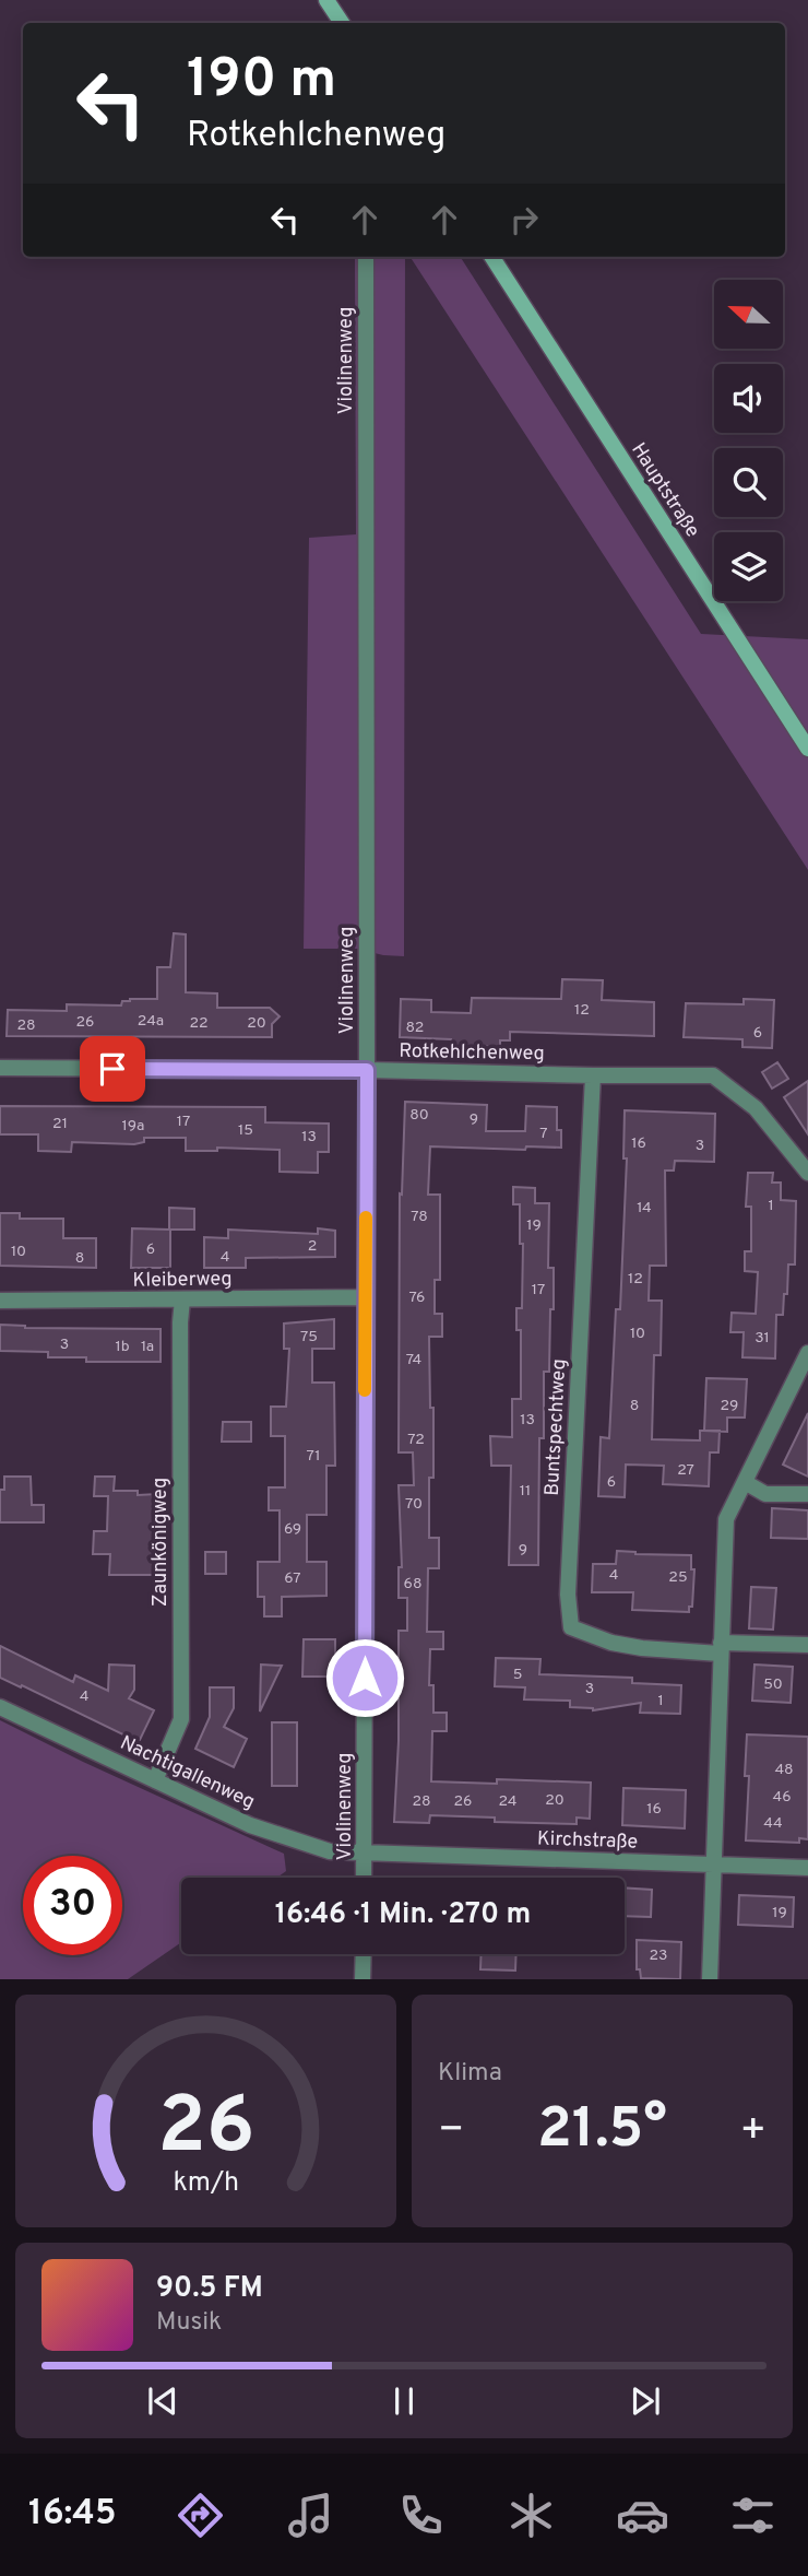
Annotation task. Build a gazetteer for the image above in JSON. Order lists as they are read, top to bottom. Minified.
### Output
{"streets":{"street":["Violinenweg","Hauptstraße","Rotkehlchenweg","Kleiberweg","Buntspechtweg","Zaunkönigweg","Nachtigallenweg","Kirchstraße"]},"crossings":[["Violinenweg","Rotkehlchenweg"],["Violinenweg","Kleiberweg"],["Violinenweg","Nachtigallenweg"],["Violinenweg","Kirchstraße"],["Rotkehlchenweg","Buntspechtweg"],["Kleiberweg","Zaunkönigweg"],["Zaunkönigweg","Nachtigallenweg"],["Nachtigallenweg","Kirchstraße"]],"house_numbers":["12","24a","26","22","20","28","82","6","80","9","17","21","19a","15","7","13","16","3","1","14","78","19","2","6","10","4","8","12","17","76","10","75","31","3","1b","1a","74","8","29","13","72","71","27","6","11","70","69","9","4","25","67","68","5","50","3","4","1","48","46","20","28","26","24","16","44","19","23"],"north":"left","page":{"turn":["190 m","Rotkehlchenweg"],"limit":"30","trip":"16:46 · 1 Min. · 270 m","tile":"Klima","heat":["−","21.5°","+"],"song":["90.5 FM","Musik"],"tabs":"16:45","gauge":["26","km/h"]}}
